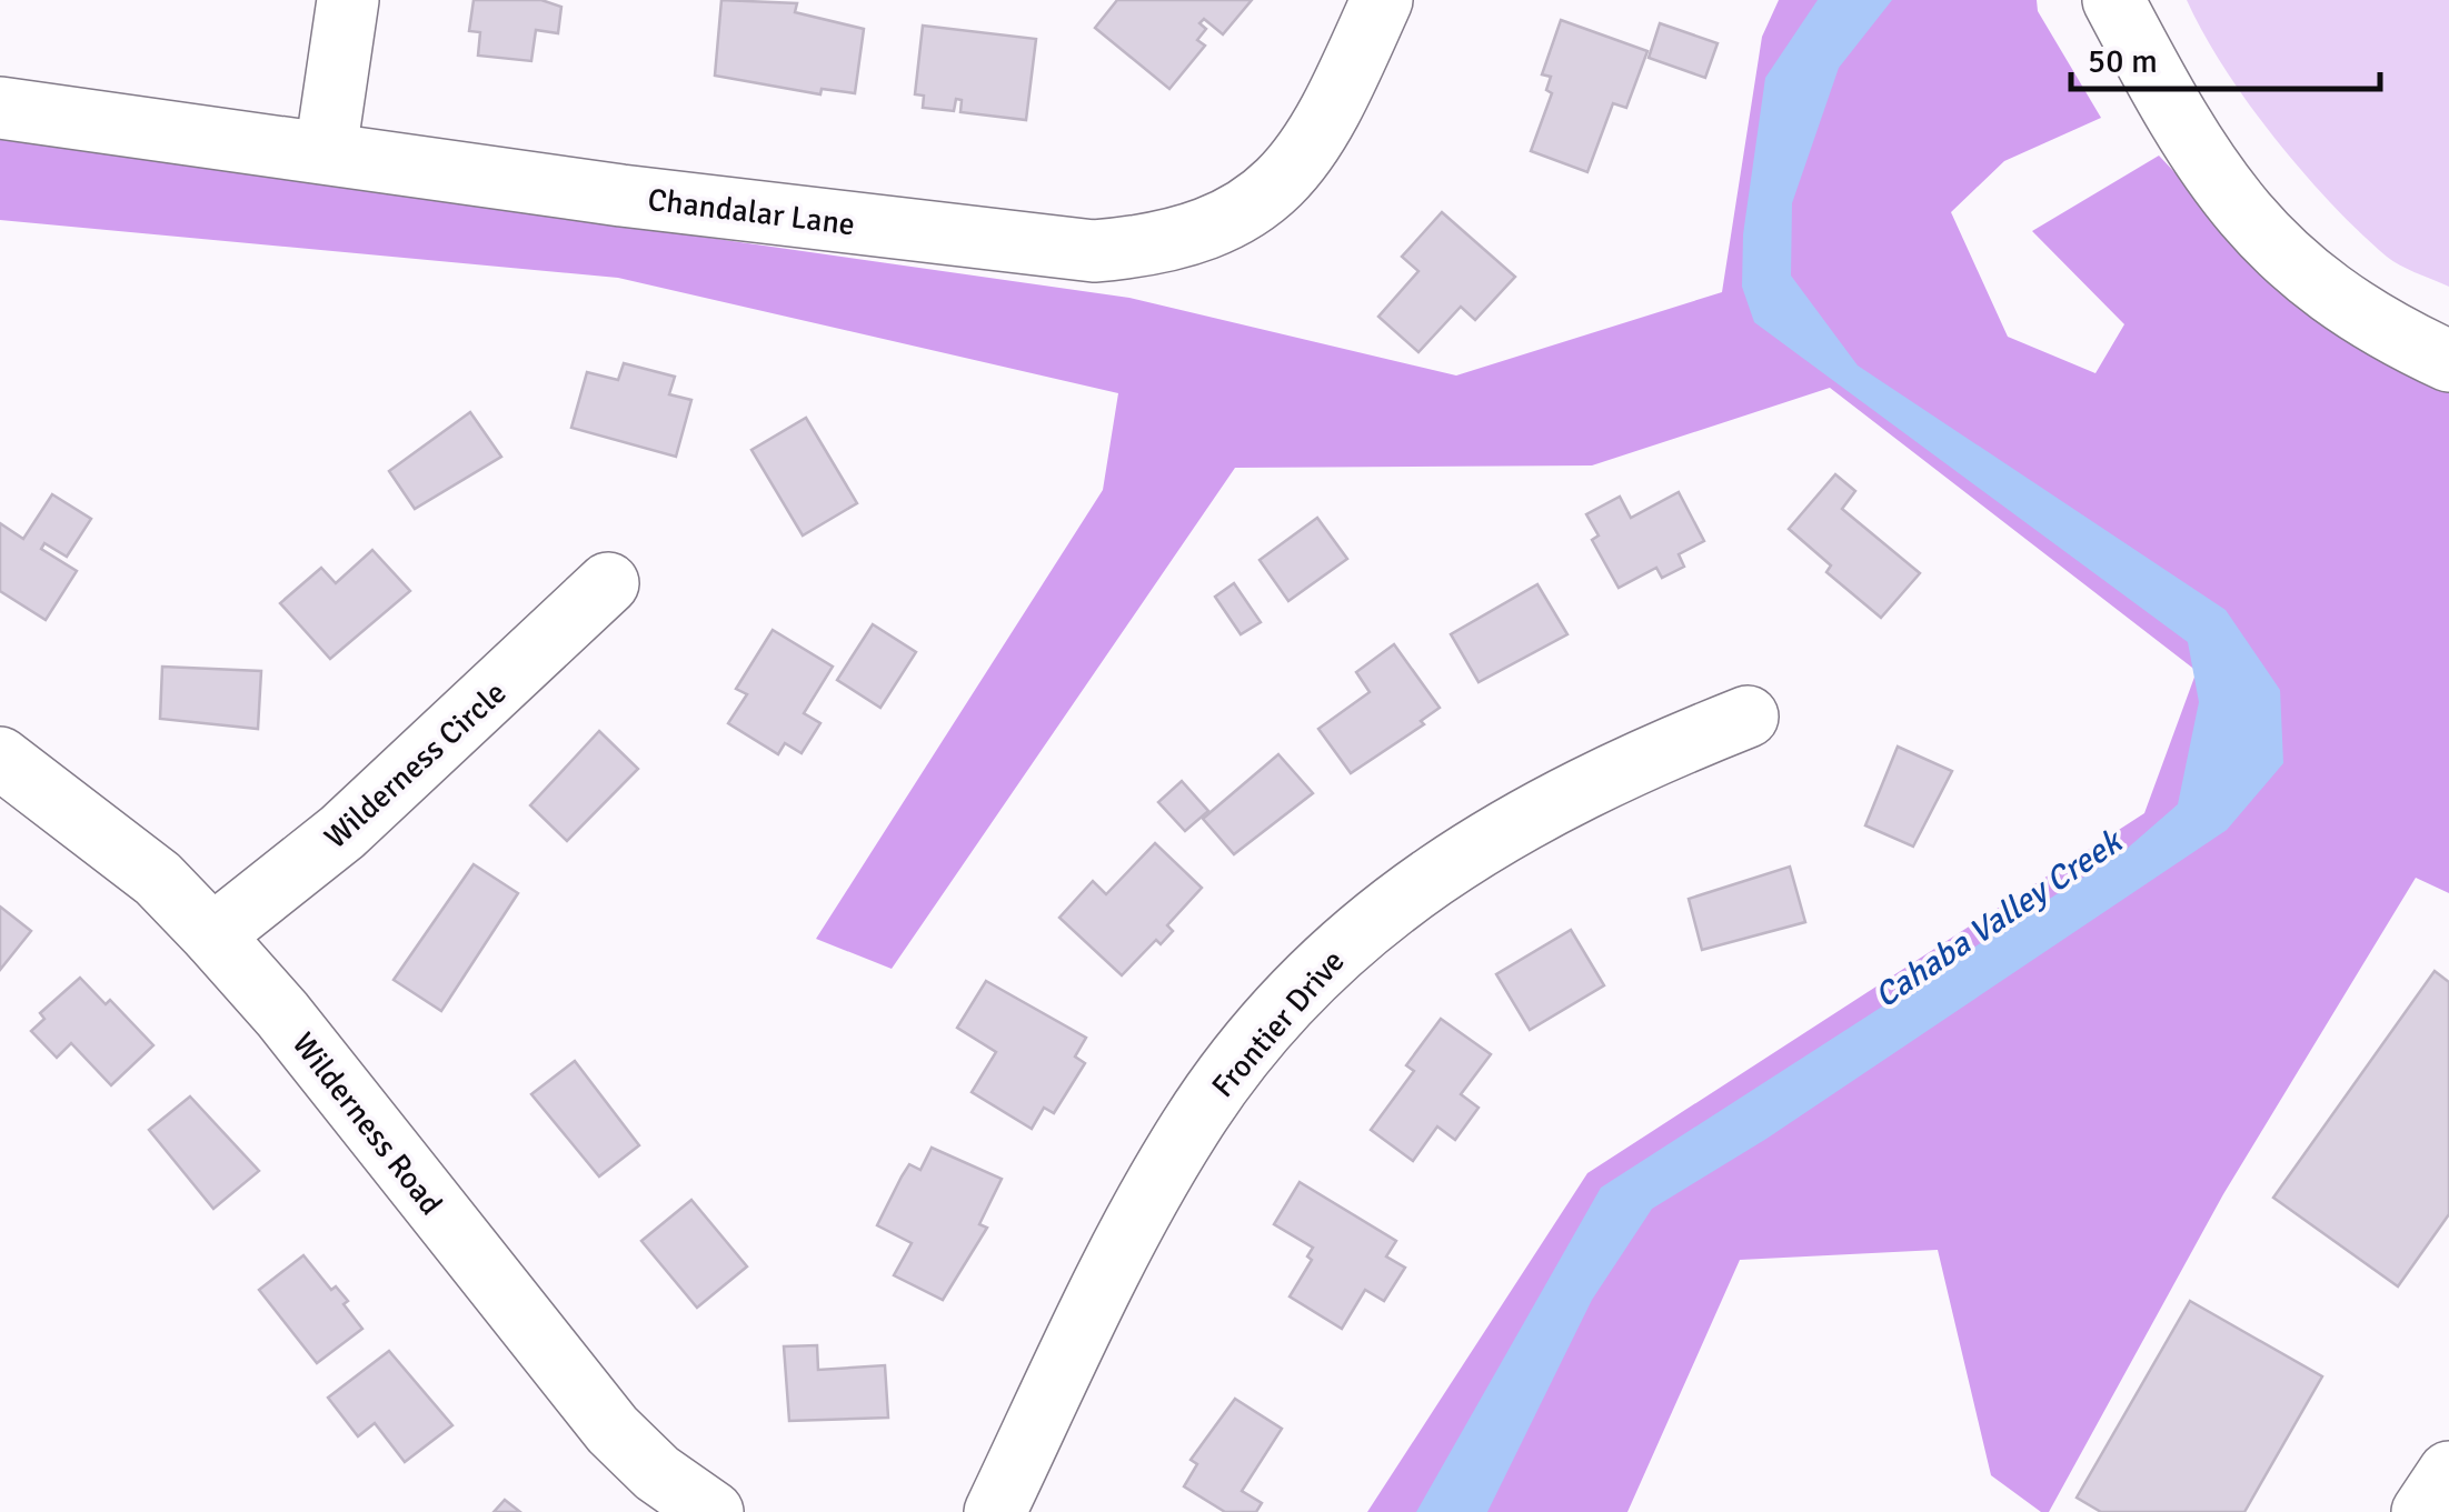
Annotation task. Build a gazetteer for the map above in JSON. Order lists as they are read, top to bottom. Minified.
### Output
{"streets":{"street":["Chandalar Lane","Wilderness Circle","Frontier Drive","Wilderness Road"]},"crossings":[["Wilderness Circle","Wilderness Road"]],"water":["Cahaba Valley Creek"],"scale_bar":"50 m"}
